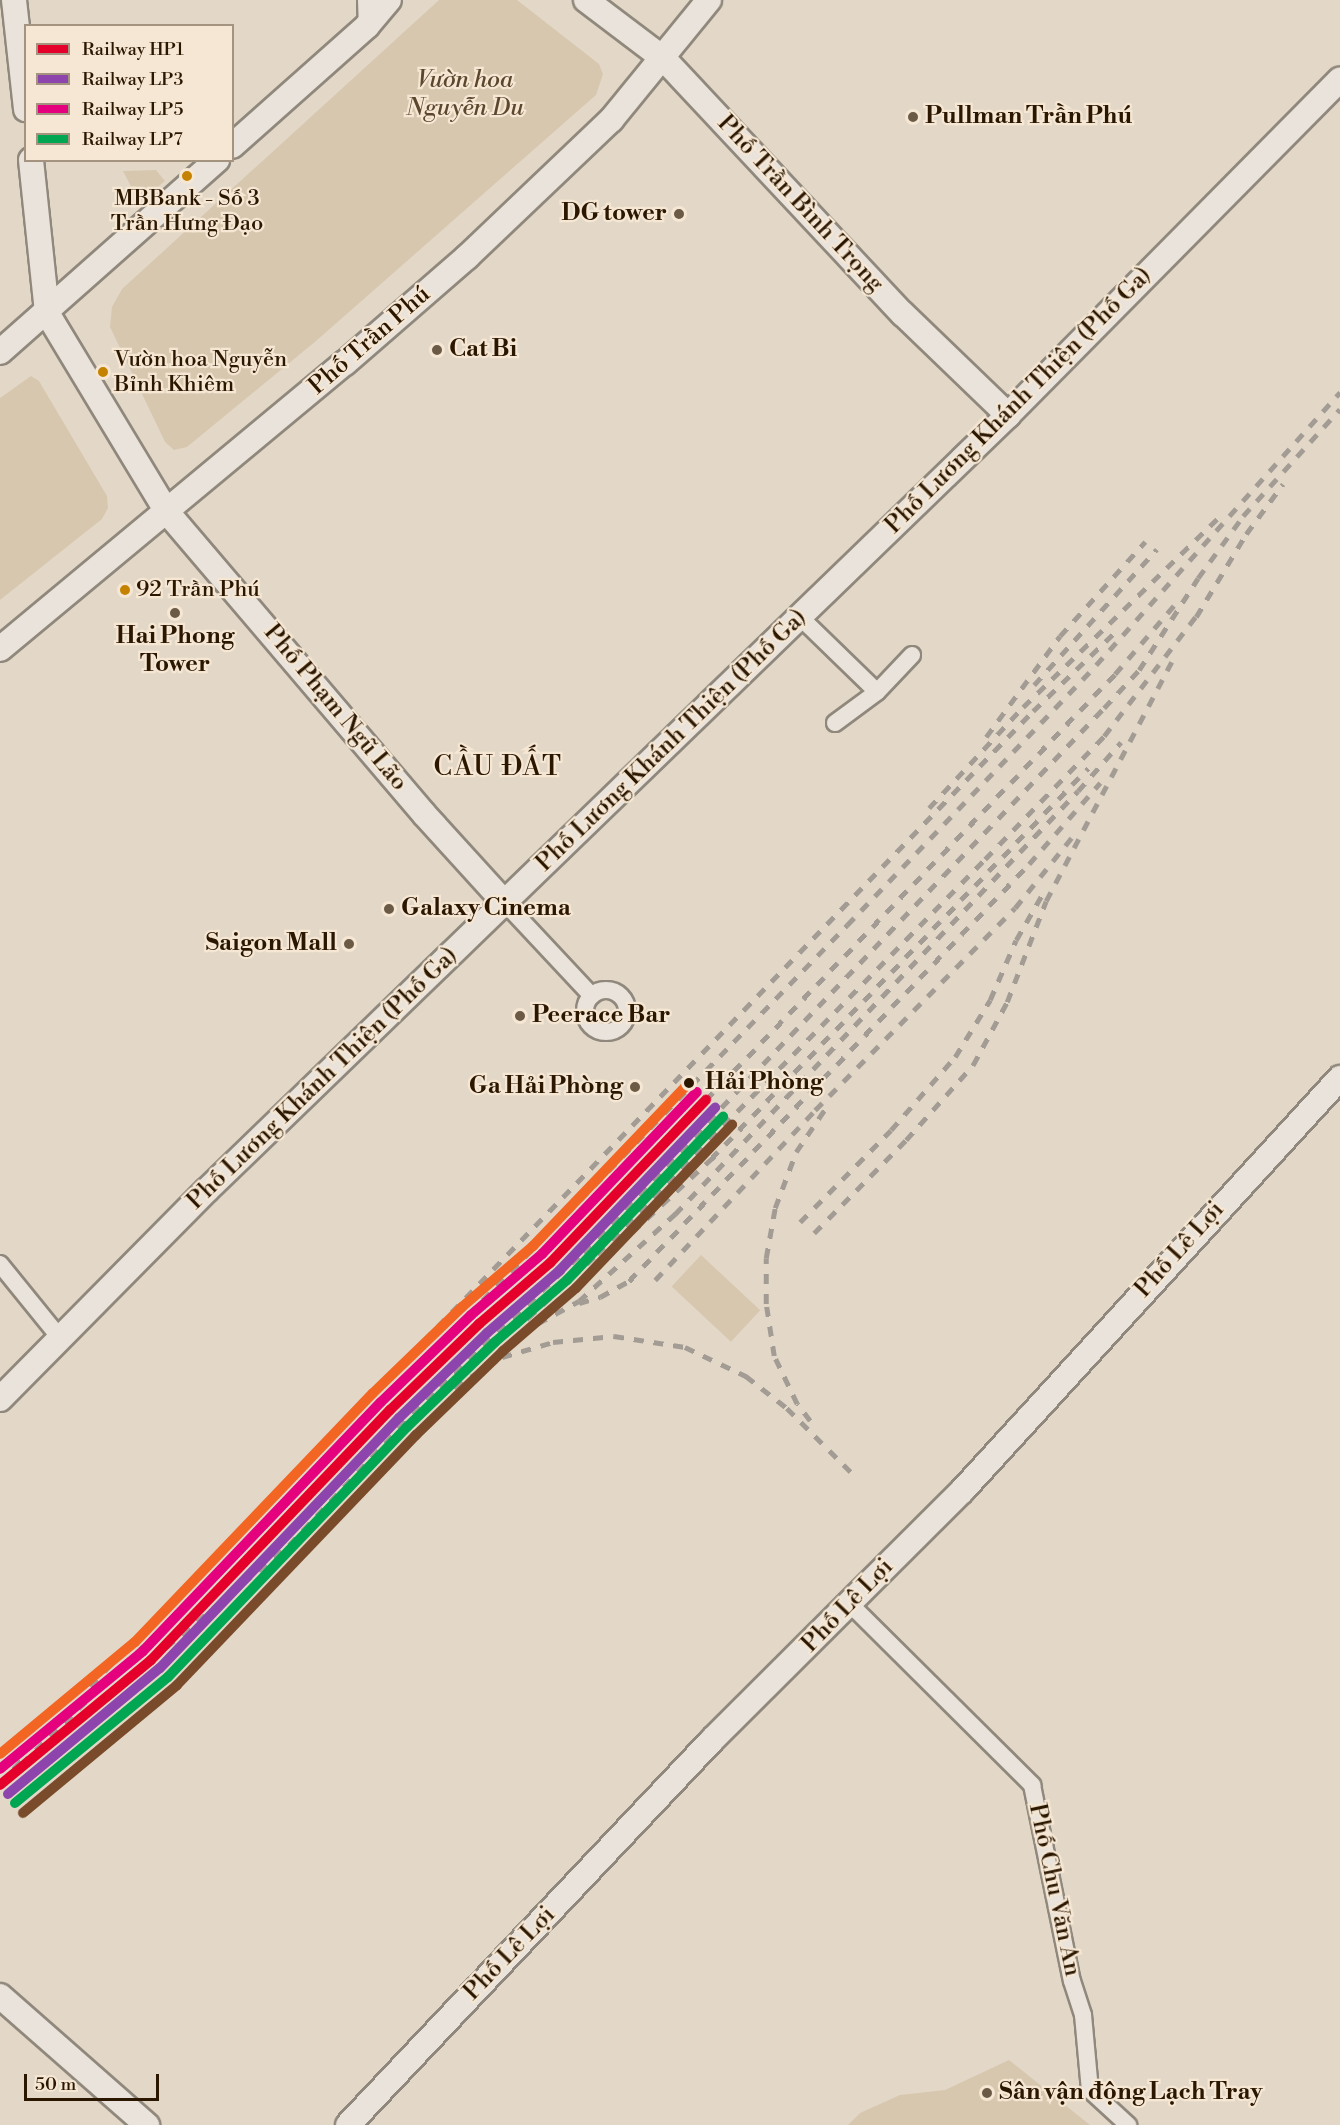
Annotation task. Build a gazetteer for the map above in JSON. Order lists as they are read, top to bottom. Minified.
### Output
{"streets":{"main road":["Phố Trần Bình Trọng","Phố Trần Phú","Phố Lương Khánh Thiện (Phố Ga)","Phố Phạm Ngũ Lão","Phố Lê Lợi"],"street":["Phố Chu Văn An"]},"crossings":[["Phố Trần Bình Trọng","Phố Trần Phú"],["Phố Trần Bình Trọng","Phố Lương Khánh Thiện (Phố Ga)"],["Phố Trần Phú","Phố Phạm Ngũ Lão"],["Phố Lương Khánh Thiện (Phố Ga)","Phố Phạm Ngũ Lão"],["Phố Lê Lợi","Phố Chu Văn An"]],"districts":["CẦU ĐẤT"],"parks":["Vườn hoa Nguyễn Du"],"places":["Pullman Trần Phú","MBBank - Số 3 Trần Hưng Đạo","DG tower","Cat Bi","Vườn hoa Nguyễn Bỉnh Khiêm","92 Trần Phú","Hai Phong Tower","Galaxy Cinema","Saigon Mall","Peerace Bar","Hải Phòng","Ga Hải Phòng","Sân vận động Lạch Tray"],"lines":["rail line LP5","rail line HP1","rail line LP3","rail line LP7"],"legend":["Railway HP1","Railway LP3","Railway LP5","Railway LP7"],"scale_bar":"50 m"}
